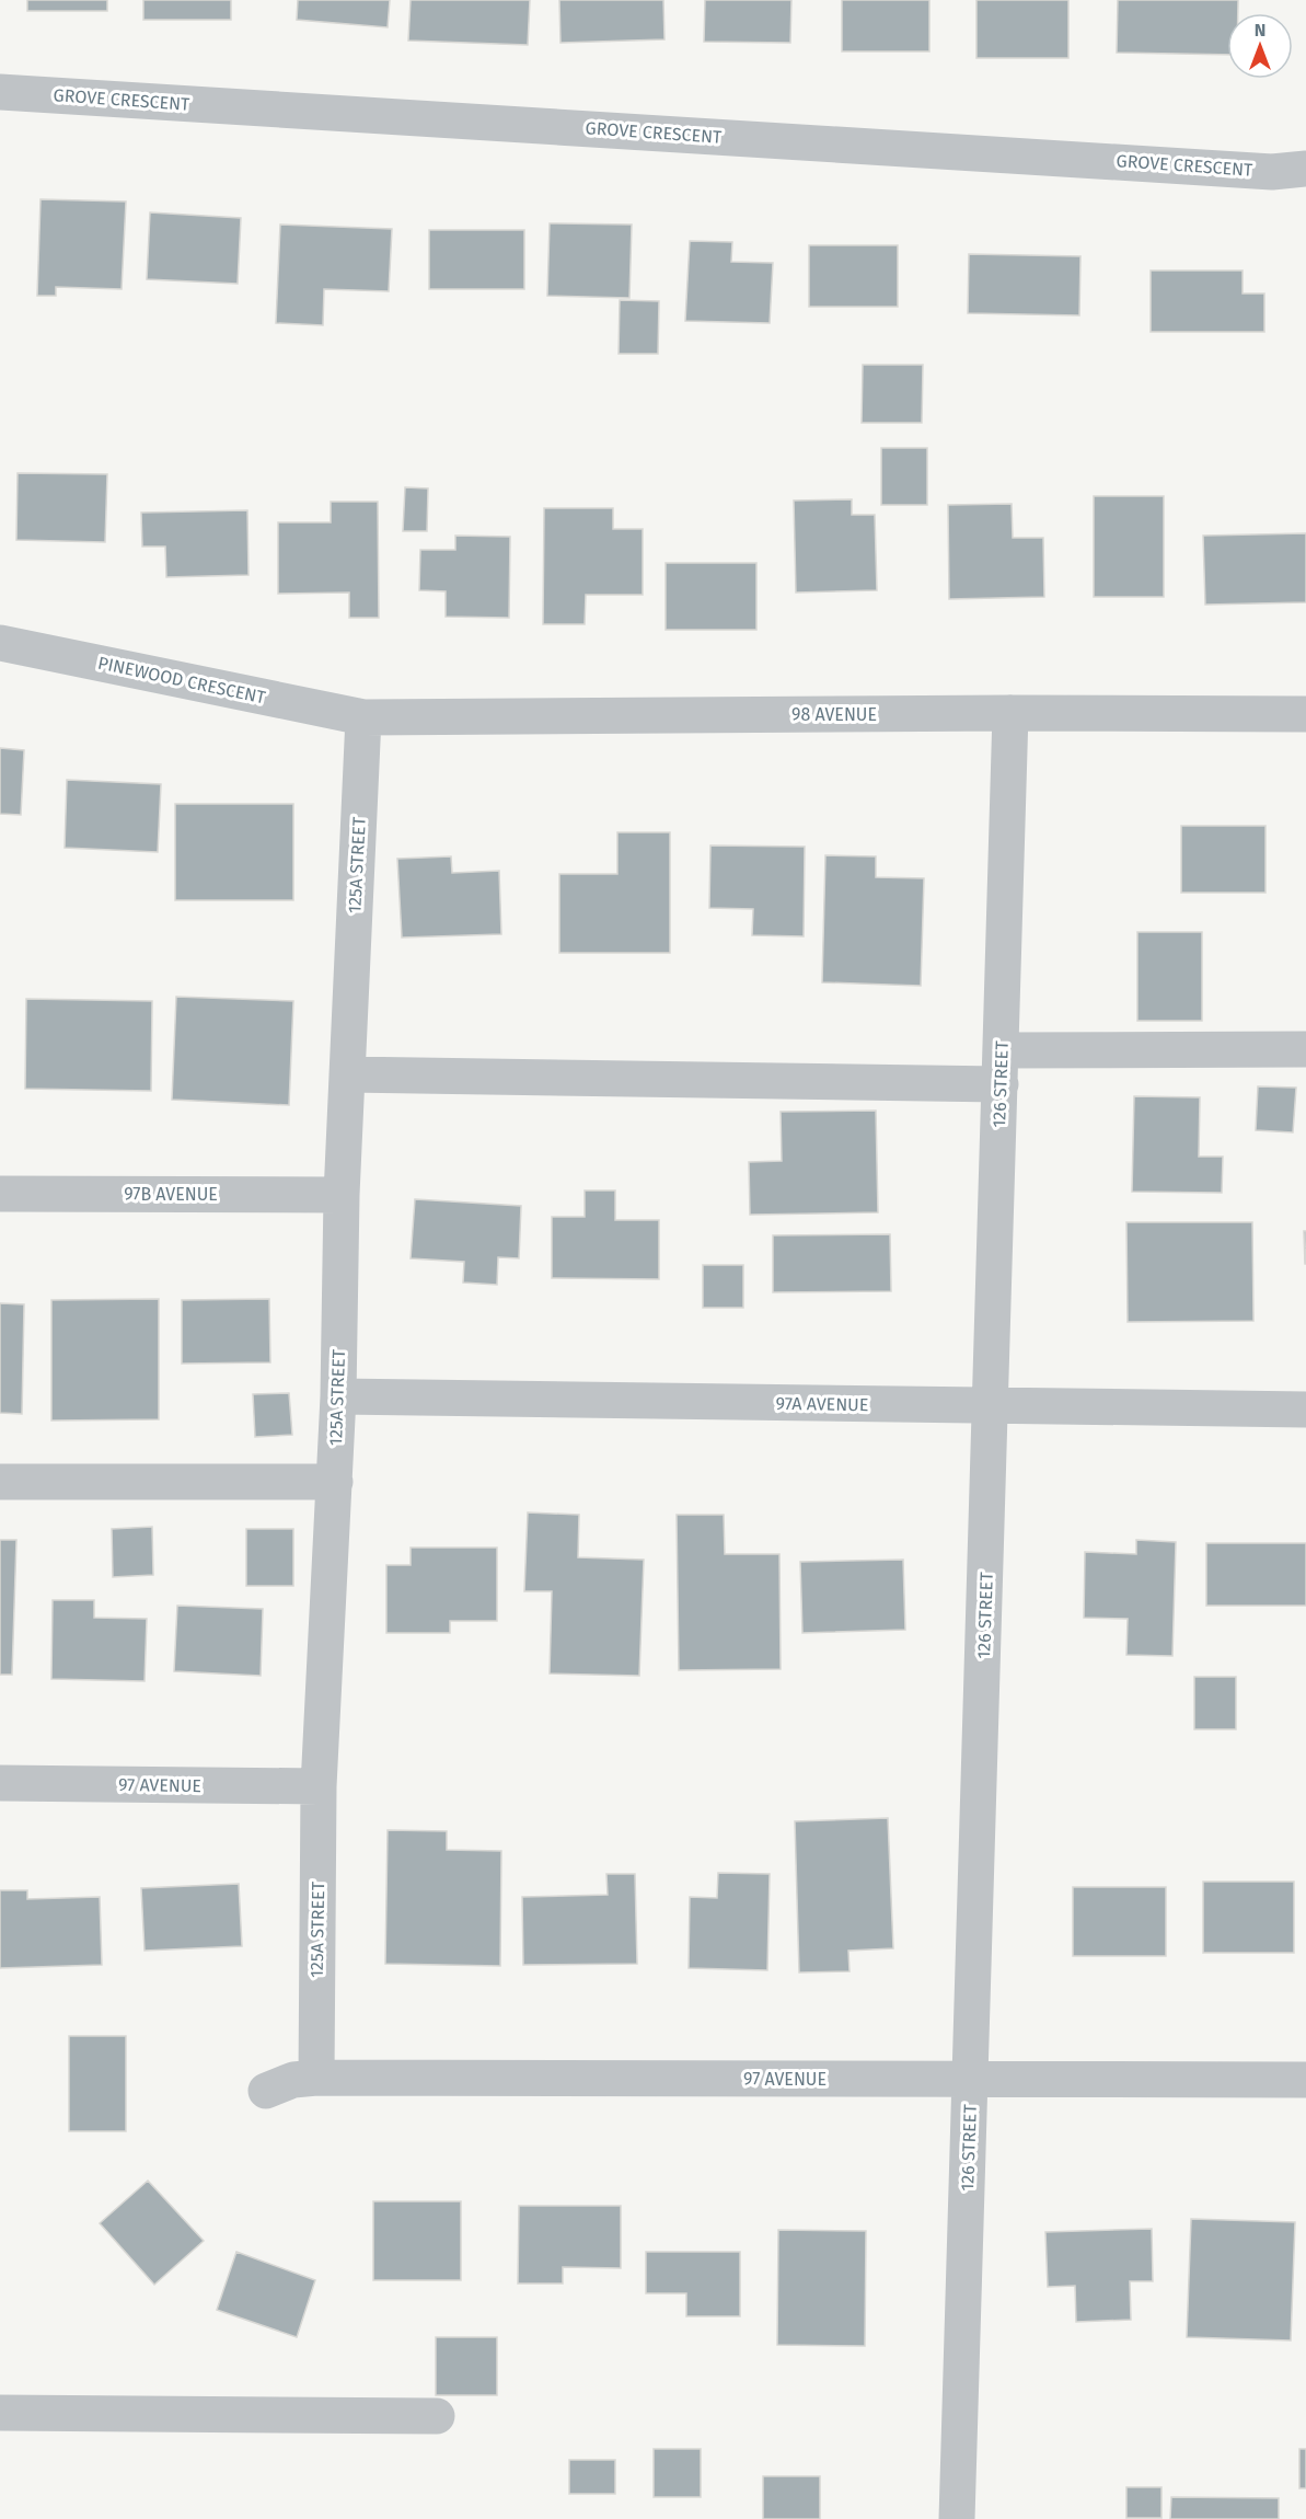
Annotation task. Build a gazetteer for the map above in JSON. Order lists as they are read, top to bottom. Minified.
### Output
{"streets":{"street":["GROVE CRESCENT","PINEWOOD CRESCENT","98 AVENUE","125A STREET","126 STREET","97B AVENUE","97A AVENUE","97 AVENUE"]},"crossings":[["PINEWOOD CRESCENT","98 AVENUE"],["PINEWOOD CRESCENT","125A STREET"],["98 AVENUE","125A STREET"],["98 AVENUE","126 STREET"],["125A STREET","97B AVENUE"],["125A STREET","97A AVENUE"],["125A STREET","97 AVENUE"],["126 STREET","97A AVENUE"],["126 STREET","97 AVENUE"]],"north":"top"}
